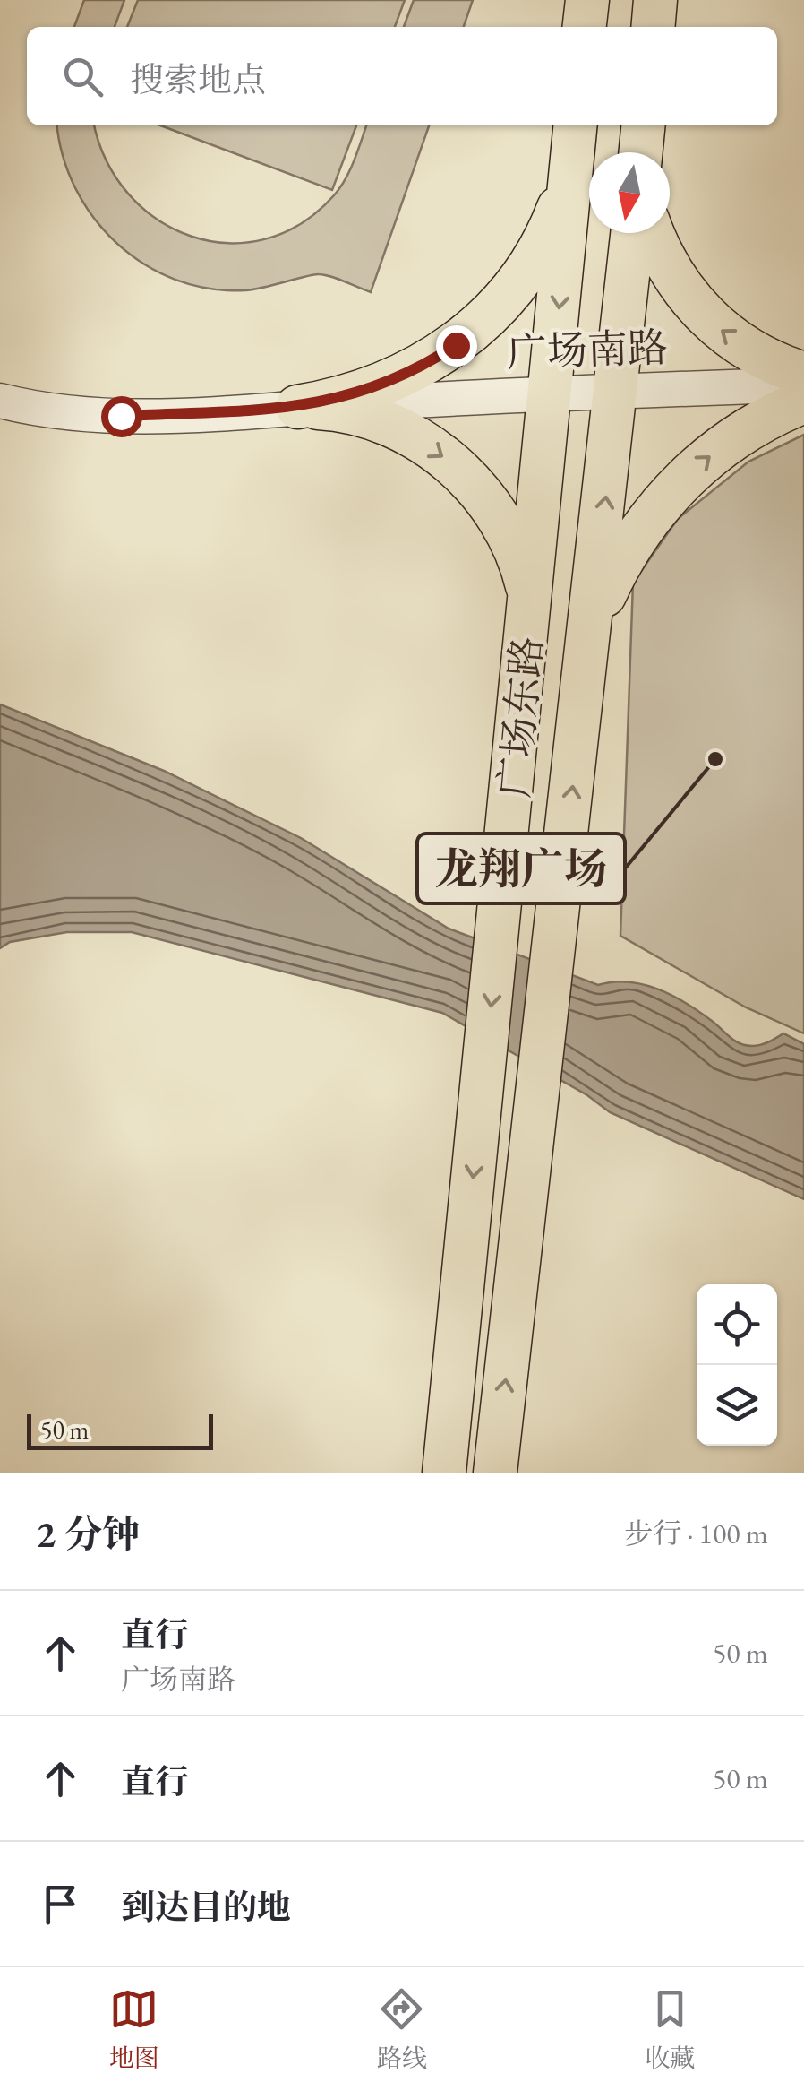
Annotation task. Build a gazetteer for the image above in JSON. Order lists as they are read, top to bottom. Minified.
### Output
{"streets":{"main road":["广场东路"],"street":["广场南路"]},"crossings":[["广场南路","广场东路"]],"places":["龙翔广场"],"scale_bar":"50 m","north":"bottom","page":{"search":"搜索地点","scale":"50 m","heading":["2 分钟","步行 · 100 m"],"list":[["直行","广场南路","50 m"],["直行","50 m"],"到达目的地"],"nav":["地图","路线","收藏"]}}
